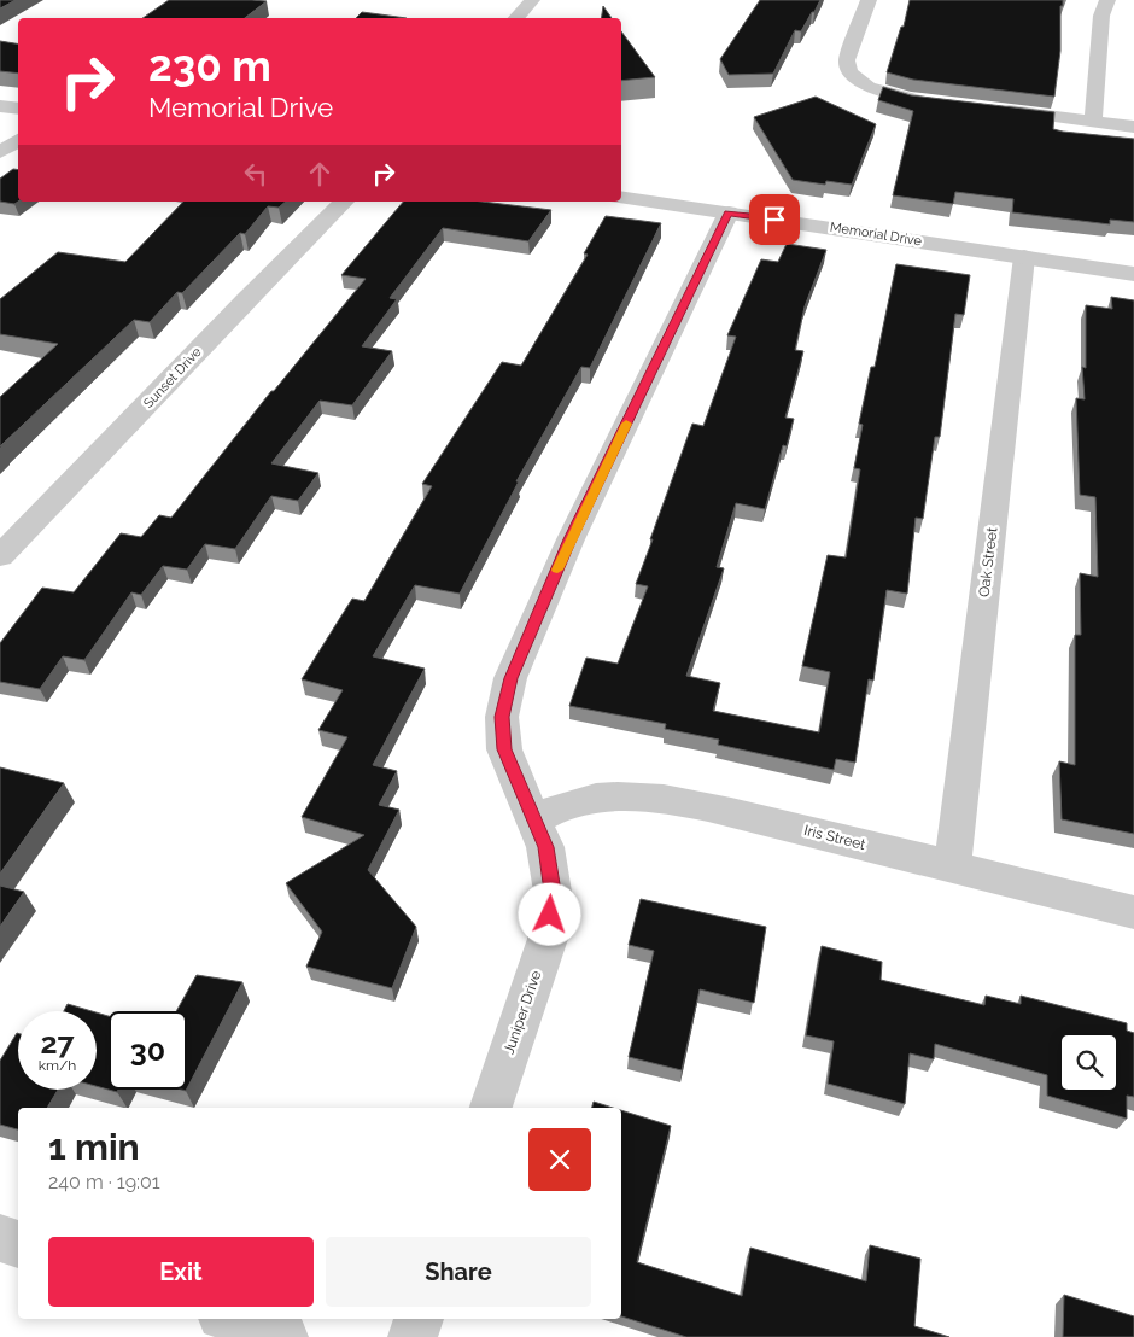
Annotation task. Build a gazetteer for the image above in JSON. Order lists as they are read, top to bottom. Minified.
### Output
{"streets":{"street":["Memorial Drive","Sunset Drive","Oak Street","Iris Street","Juniper Drive"]},"crossings":[["Memorial Drive","Oak Street"],["Memorial Drive","Juniper Drive"],["Oak Street","Iris Street"],["Iris Street","Juniper Drive"]],"page":{"turn":["230 m","Memorial Drive"],"speed":"27 km/h","limit":"30","heading":["1 min","240 m · 19:01"],"buttons":["Exit","Share"]}}
